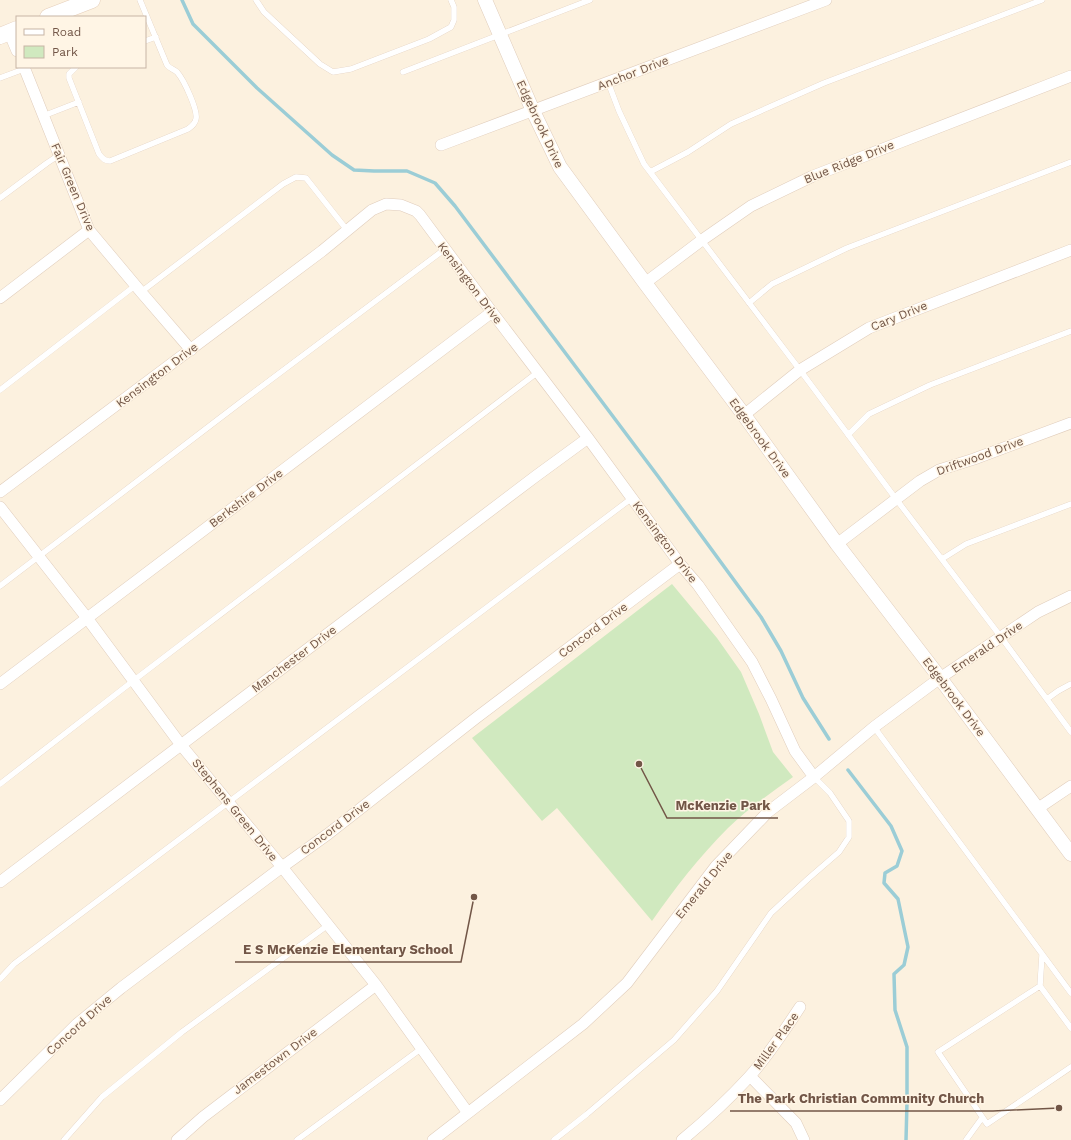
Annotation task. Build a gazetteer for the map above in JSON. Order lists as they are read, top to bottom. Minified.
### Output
{"streets":{"street":["Anchor Drive","Edgebrook Drive","Blue Ridge Drive","Fair Green Drive","Kensington Drive","Cary Drive","Driftwood Drive","Berkshire Drive","Concord Drive","Emerald Drive","Manchester Drive","Stephens Green Drive","Miller Place","Jamestown Drive"]},"crossings":[["Anchor Drive","Edgebrook Drive"],["Edgebrook Drive","Blue Ridge Drive"],["Edgebrook Drive","Cary Drive"],["Edgebrook Drive","Driftwood Drive"],["Edgebrook Drive","Emerald Drive"],["Fair Green Drive","Kensington Drive"],["Kensington Drive","Berkshire Drive"],["Kensington Drive","Concord Drive"],["Kensington Drive","Emerald Drive"],["Kensington Drive","Manchester Drive"],["Berkshire Drive","Stephens Green Drive"],["Concord Drive","Stephens Green Drive"],["Emerald Drive","Stephens Green Drive"],["Manchester Drive","Stephens Green Drive"],["Stephens Green Drive","Jamestown Drive"]],"places":["McKenzie Park","E S McKenzie Elementary School","The Park Christian Community Church"],"legend":["Road","Park"]}
